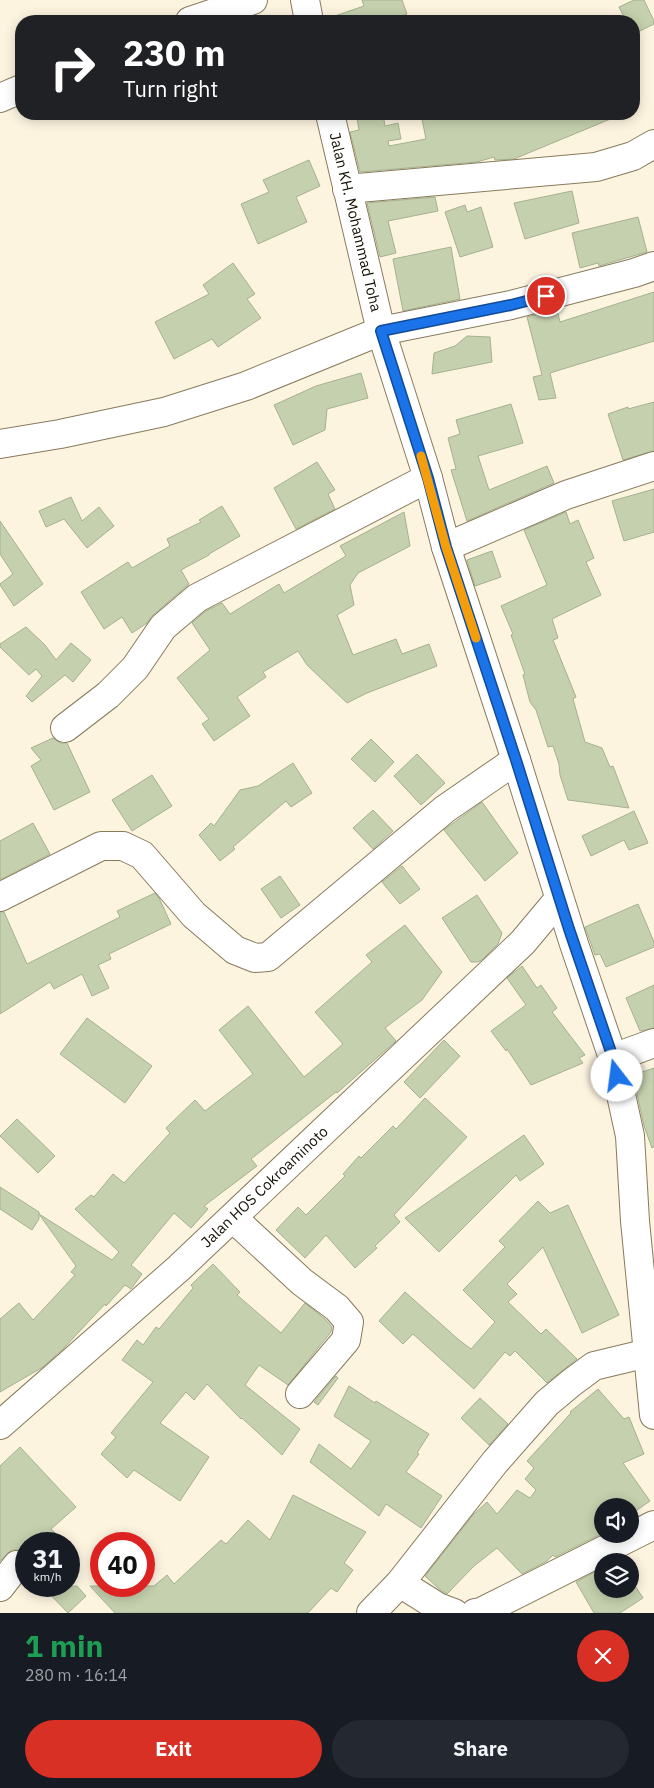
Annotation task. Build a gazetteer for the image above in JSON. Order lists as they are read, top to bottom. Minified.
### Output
{"streets":{"street":["Jalan KH. Mohammad Toha","Jalan HOS Cokroaminoto"]},"crossings":[["Jalan KH. Mohammad Toha","Jalan HOS Cokroaminoto"]],"page":{"turn":["230 m","Turn right"],"speed":"31 km/h","limit":"40","heading":["1 min","280 m · 16:14"],"buttons":["Exit","Share"]}}
